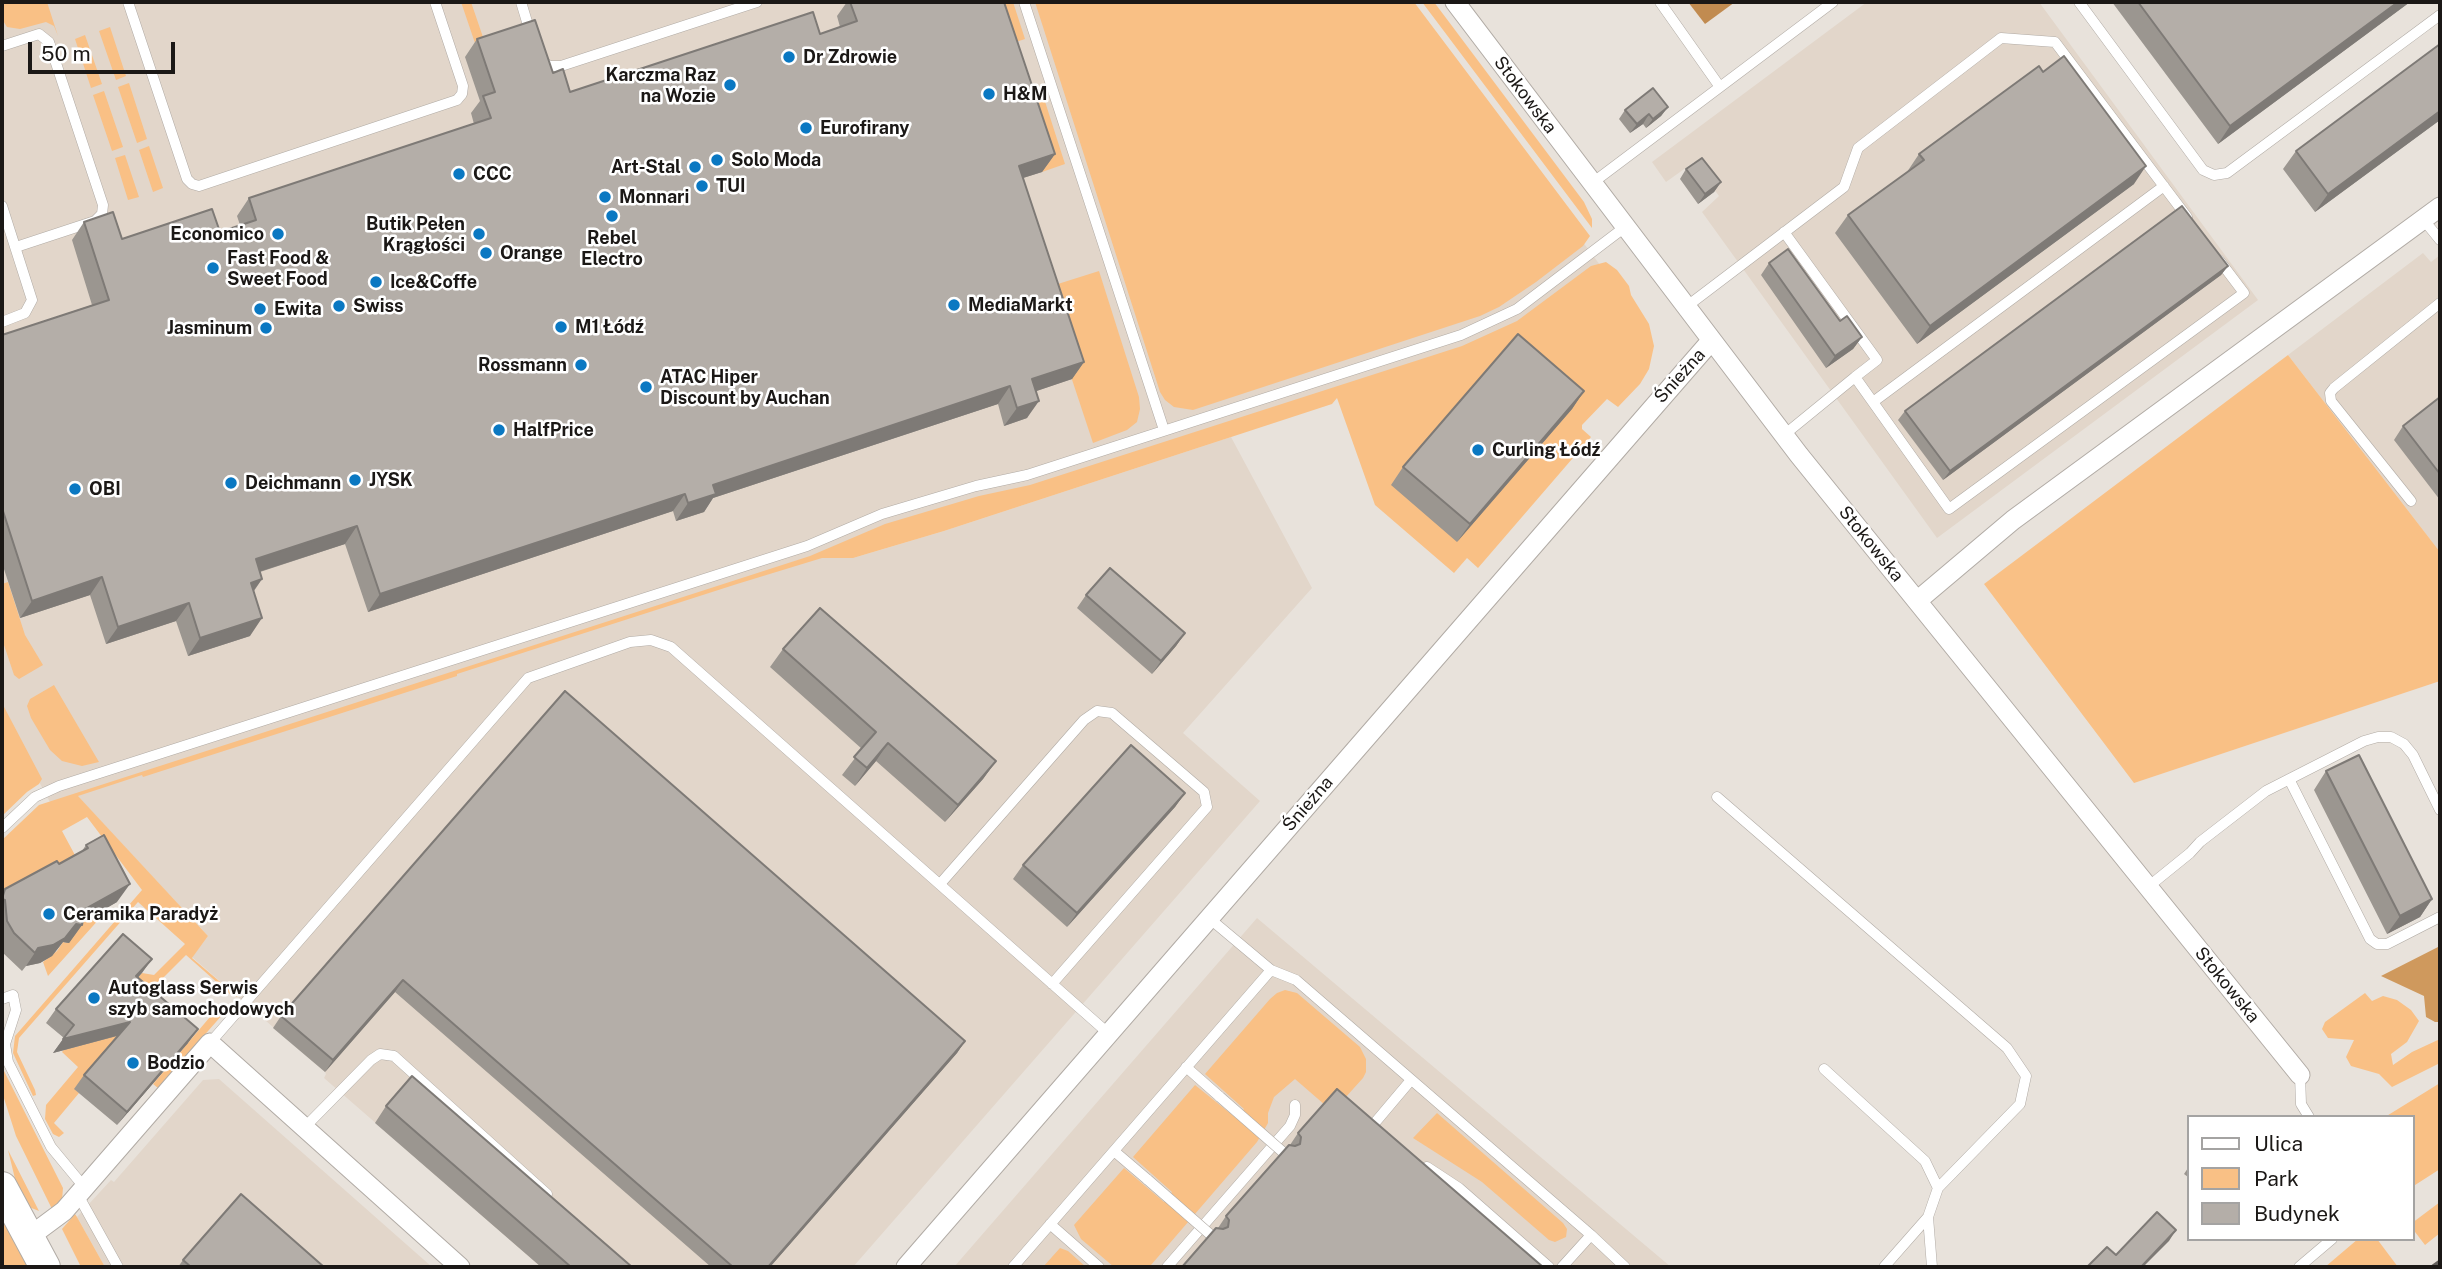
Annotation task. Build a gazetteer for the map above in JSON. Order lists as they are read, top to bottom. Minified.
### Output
{"streets":{"street":["Stokowska","Śnieżna"]},"crossings":[["Stokowska","Śnieżna"]],"places":["Dr Zdrowie","Karczma Raz na Wozie","H&M","Eurofirany","Solo Moda","Art-Stal","CCC","TUI","Monnari","Rebel Electro","Economico","Butik Pełen Krągłości","Orange","Fast Food & Sweet Food","Ice&Coffe","MediaMarkt","Swiss","Ewita","M1 Łódź","Jasminum","Rossmann","ATAC Hiper Discount by Auchan","HalfPrice","Curling Łódź","JYSK","Deichmann","OBI","Ceramika Paradyż","Autoglass Serwis szyb samochodowych","Bodzio"],"legend":["Ulica","Park","Budynek"],"scale_bar":"50 m"}
